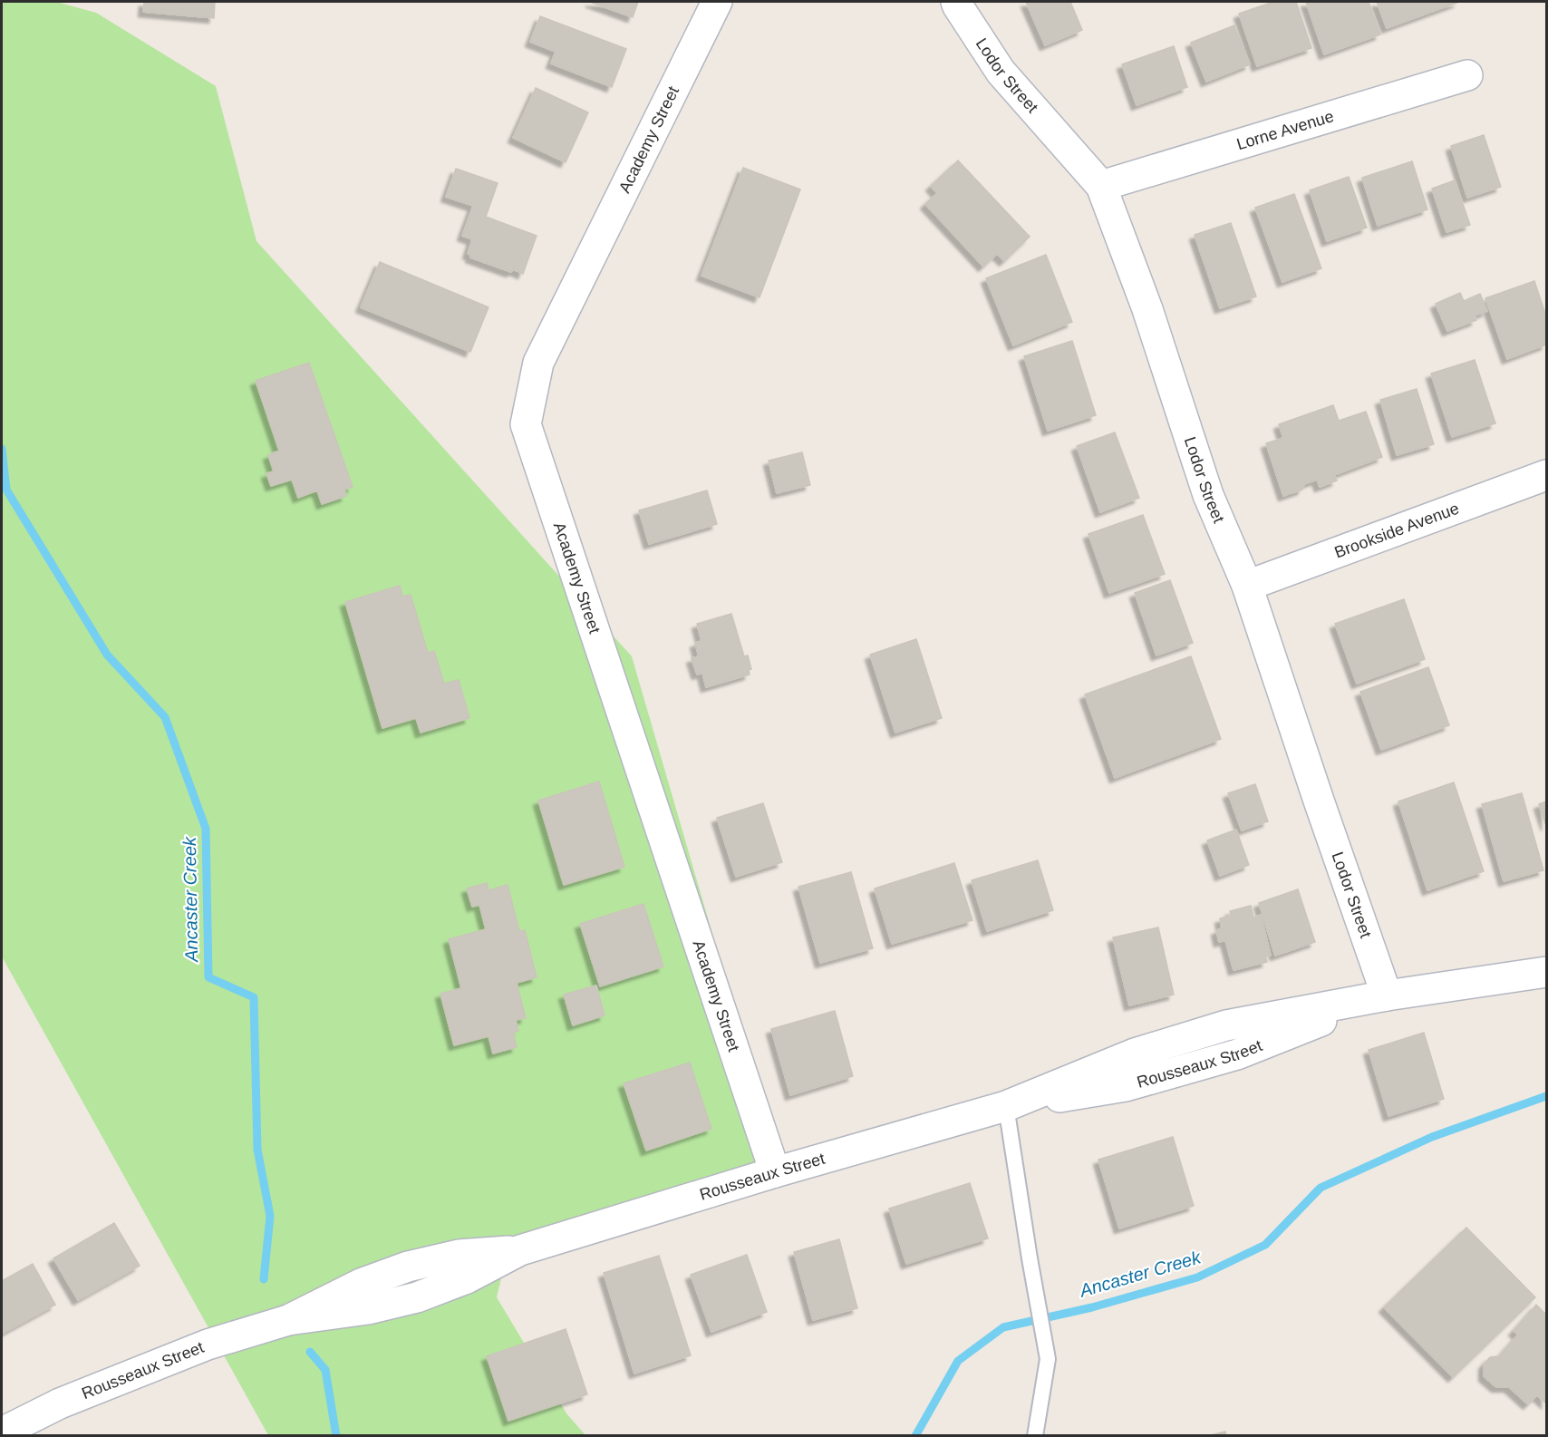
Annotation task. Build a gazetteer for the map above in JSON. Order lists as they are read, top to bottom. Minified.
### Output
{"streets":{"street":["Lodor Street","Lorne Avenue","Academy Street","Brookside Avenue","Rousseaux Street"]},"crossings":[["Lodor Street","Lorne Avenue"],["Lodor Street","Brookside Avenue"],["Lodor Street","Rousseaux Street"],["Academy Street","Rousseaux Street"]],"water":["Ancaster Creek"]}
